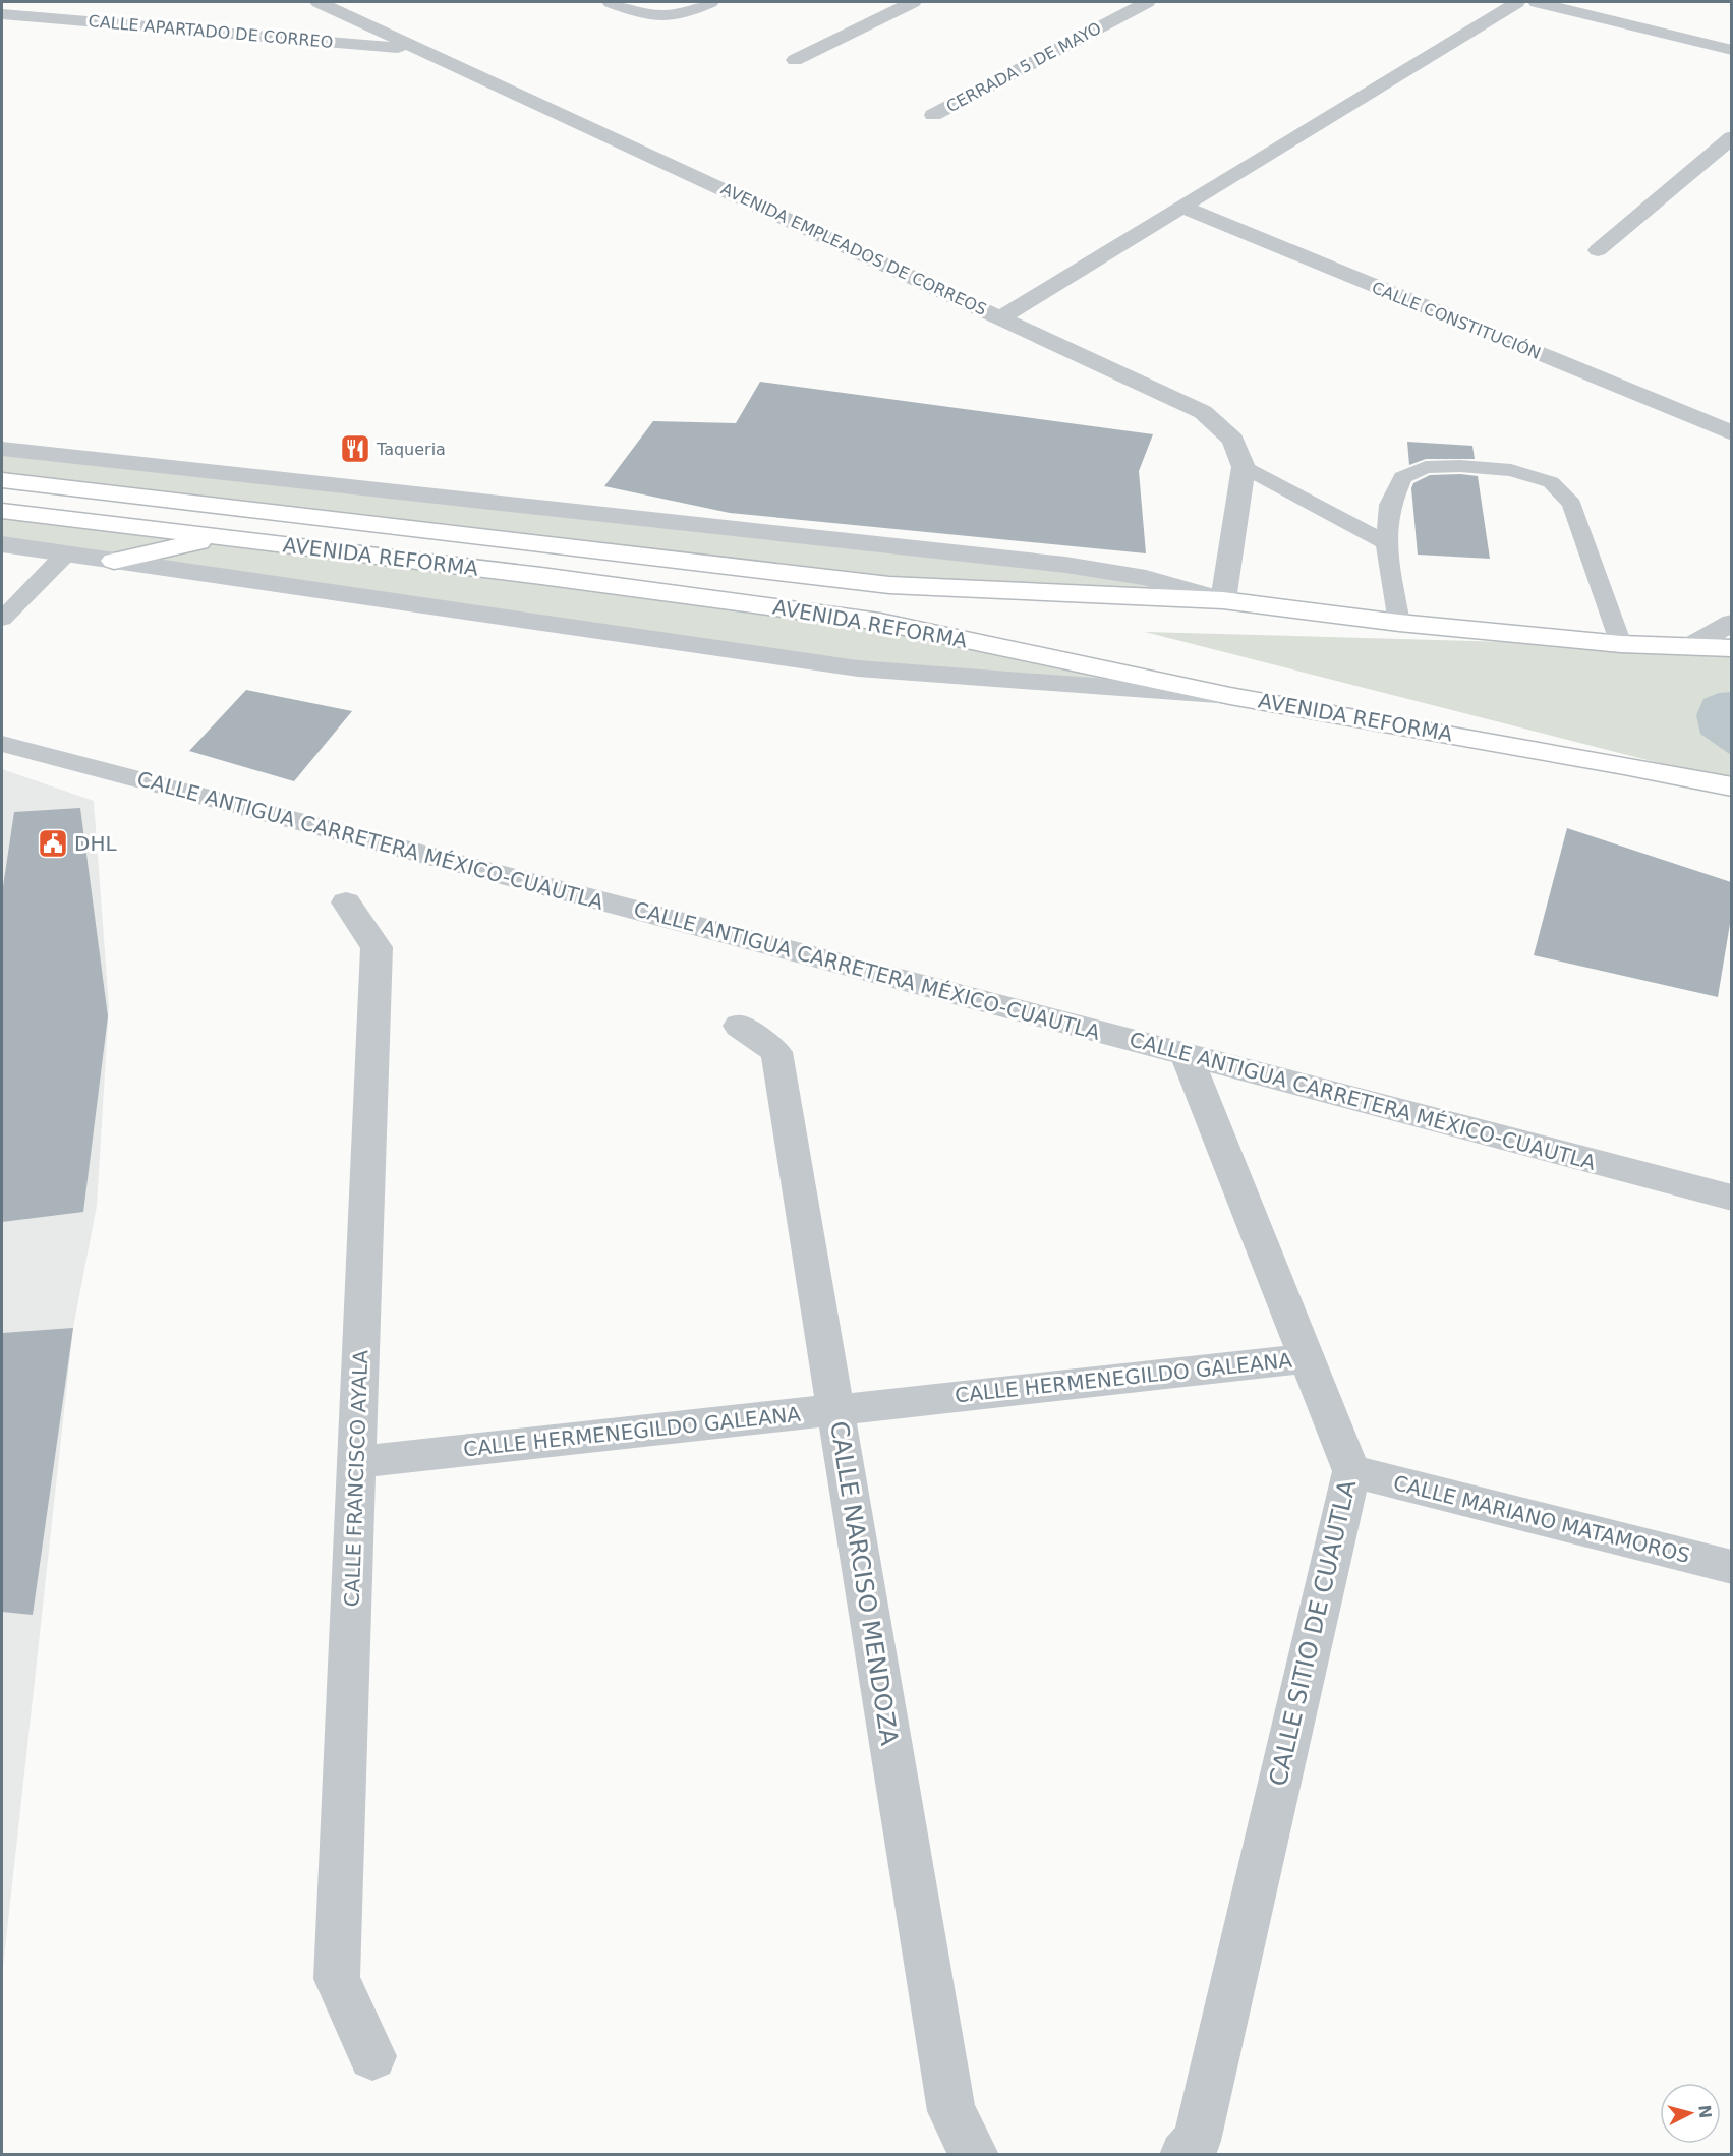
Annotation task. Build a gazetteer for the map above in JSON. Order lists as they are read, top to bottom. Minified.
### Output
{"streets":{"main road":["AVENIDA REFORMA"],"street":["CALLE APARTADO DE CORREO","CERRADA 5 DE MAYO","AVENIDA EMPLEADOS DE CORREOS","CALLE CONSTITUCIÓN","CALLE ANTIGUA CARRETERA MÉXICO-CUAUTLA","CALLE HERMENEGILDO GALEANA","CALLE FRANCISCO AYALA","CALLE MARIANO MATAMOROS","CALLE NARCISO MENDOZA","CALLE SITIO DE CUAUTLA"]},"crossings":[["CALLE APARTADO DE CORREO","AVENIDA EMPLEADOS DE CORREOS"],["AVENIDA EMPLEADOS DE CORREOS","AVENIDA REFORMA"],["CALLE ANTIGUA CARRETERA MÉXICO-CUAUTLA","CALLE SITIO DE CUAUTLA"],["CALLE HERMENEGILDO GALEANA","CALLE FRANCISCO AYALA"],["CALLE HERMENEGILDO GALEANA","CALLE NARCISO MENDOZA"],["CALLE HERMENEGILDO GALEANA","CALLE SITIO DE CUAUTLA"],["CALLE MARIANO MATAMOROS","CALLE SITIO DE CUAUTLA"]],"places":{"restaurant":["Taqueria"],"public building":["DHL"]},"north":"right"}
